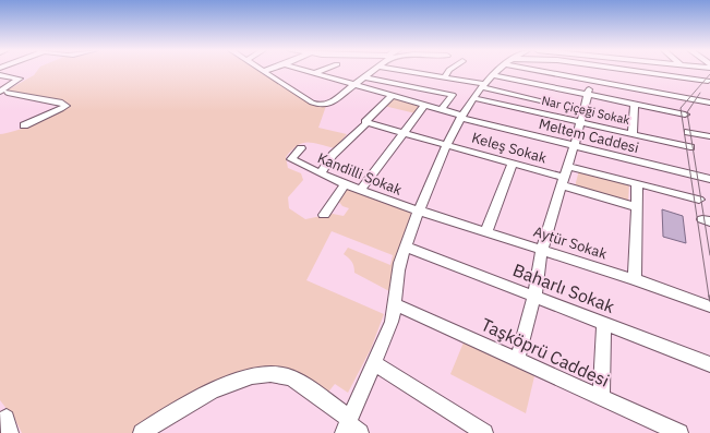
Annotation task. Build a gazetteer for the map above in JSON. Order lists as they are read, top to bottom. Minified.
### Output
{"streets":{"street":["Nar Çiçeği Sokak","Meltem Caddesi","Keleş Sokak","Kandilli Sokak","Aytür Sokak","Baharlı Sokak","Taşköprü Caddesi"]},"crossings":[["Kandilli Sokak","Aytür Sokak"]]}
